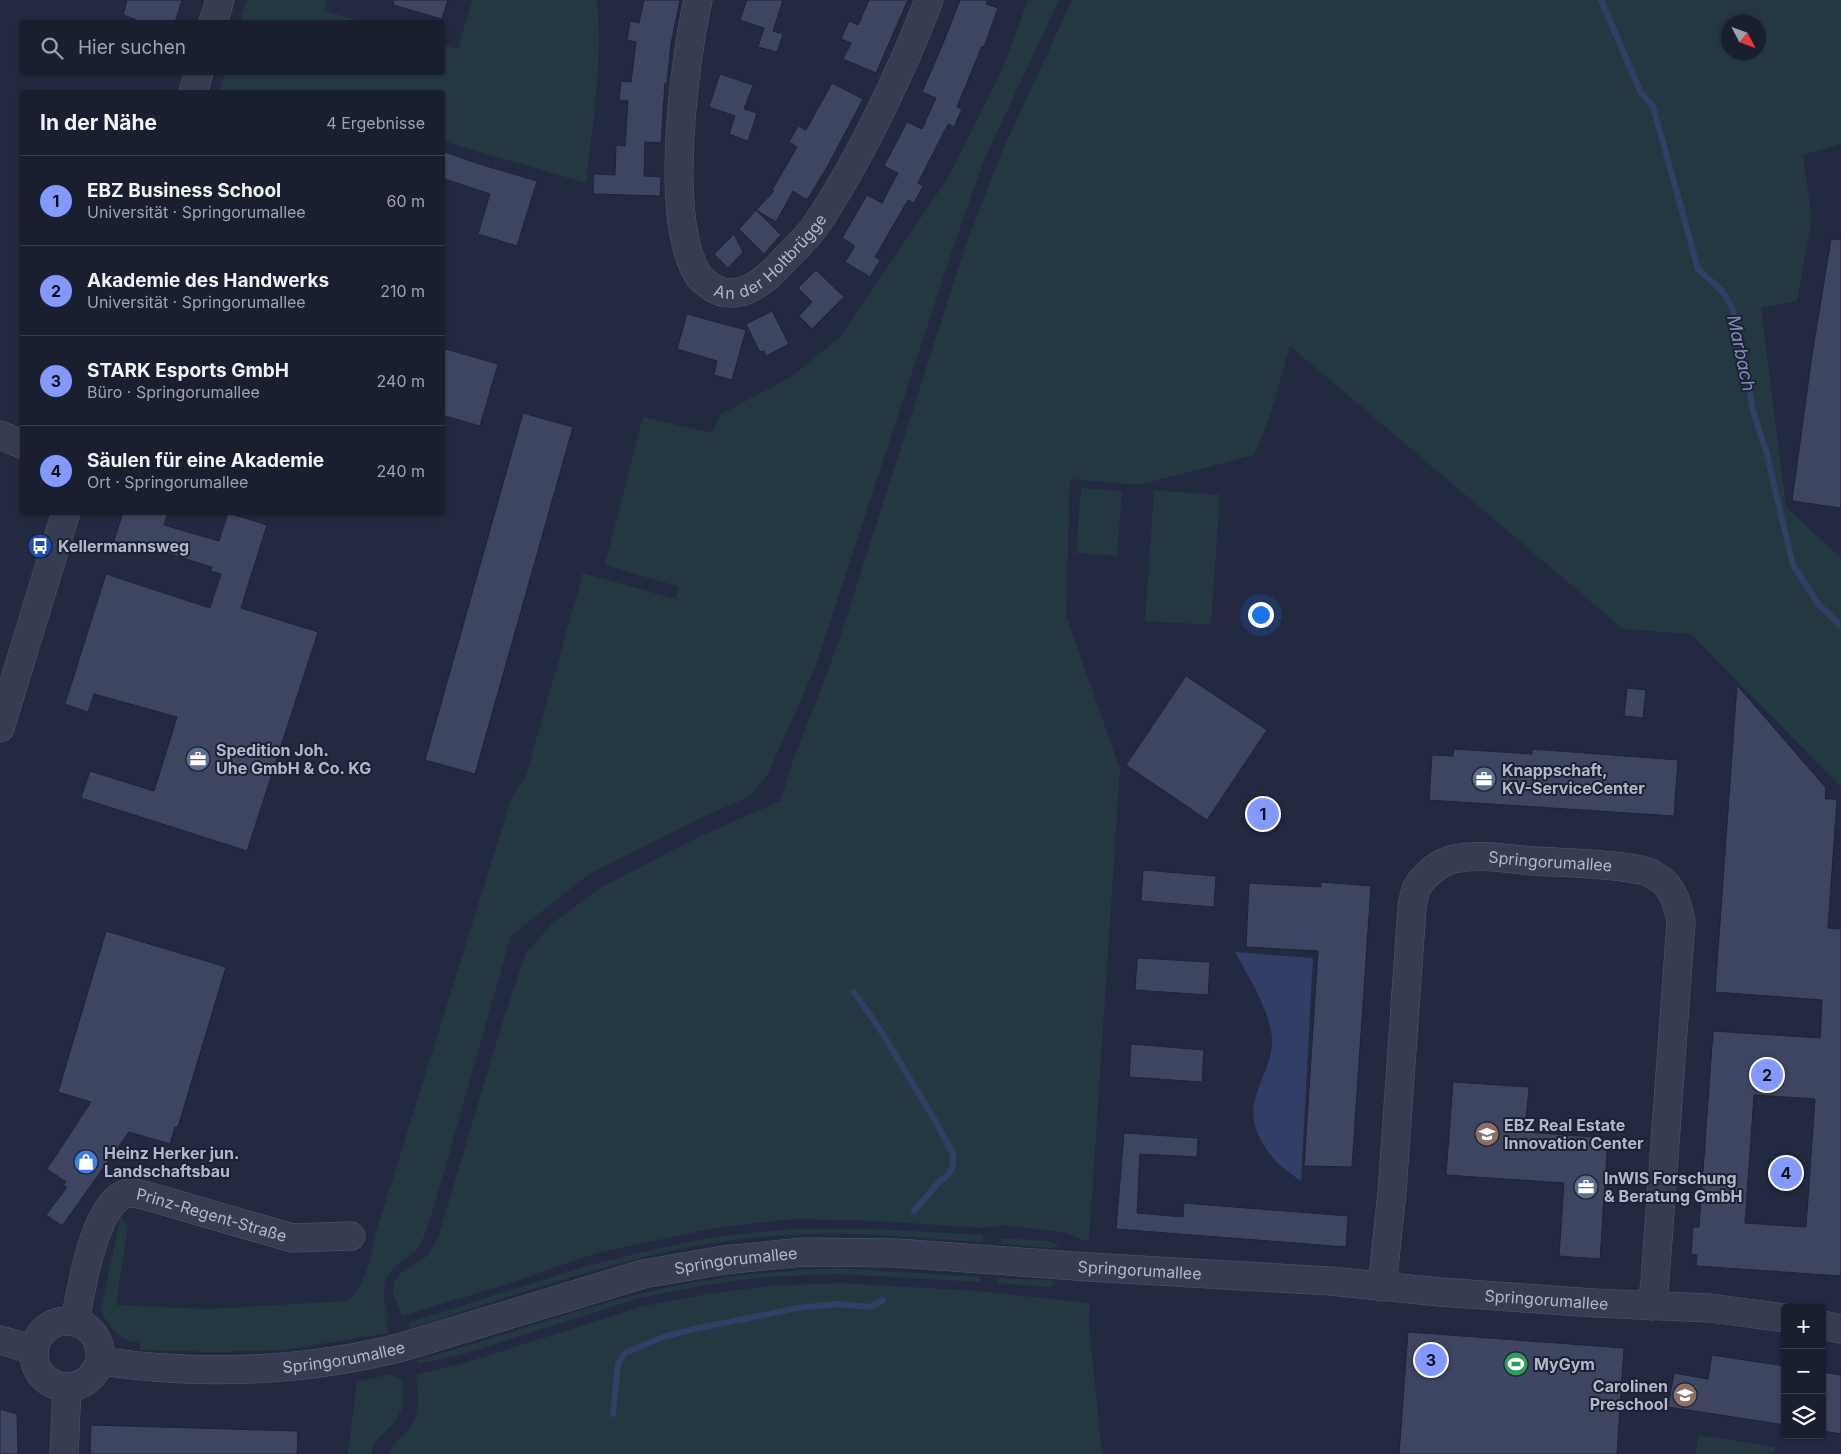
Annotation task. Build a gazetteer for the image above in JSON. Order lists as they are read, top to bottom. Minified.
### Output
{"streets":{"street":["An der Holtbrügge","Springorumallee","Prinz-Regent-Straße"]},"crossings":[["Springorumallee","Prinz-Regent-Straße"]],"water":["Marbach"],"places":{"bus stop":["Kellermannsweg"],"office":["Spedition Joh. Uhe GmbH & Co. KG","Knappschaft, KV-ServiceCenter","InWIS Forschung & Beratung GmbH"],"school or university":["EBZ Real Estate Innovation Center","Carolinen Preschool"],"shop":["Heinz Herker jun. Landschaftsbau"],"sports":["MyGym"]},"north":"bottom right","page":{"search":"Hier suchen","heading":["In der Nähe","4 Ergebnisse"],"list":[{"mark":"1","name":"EBZ Business School","note":"Universität · Springorumallee","value":"60 m"},{"mark":"2","name":"Akademie des Handwerks","note":"Universität · Springorumallee","value":"210 m"},{"mark":"3","name":"STARK Esports GmbH","note":"Büro · Springorumallee","value":"240 m"},{"mark":"4","name":"Säulen für eine Akademie","note":"Ort · Springorumallee","value":"240 m"}],"pins":["1","2","4","3"],"map_buttons":["+","−"]}}
